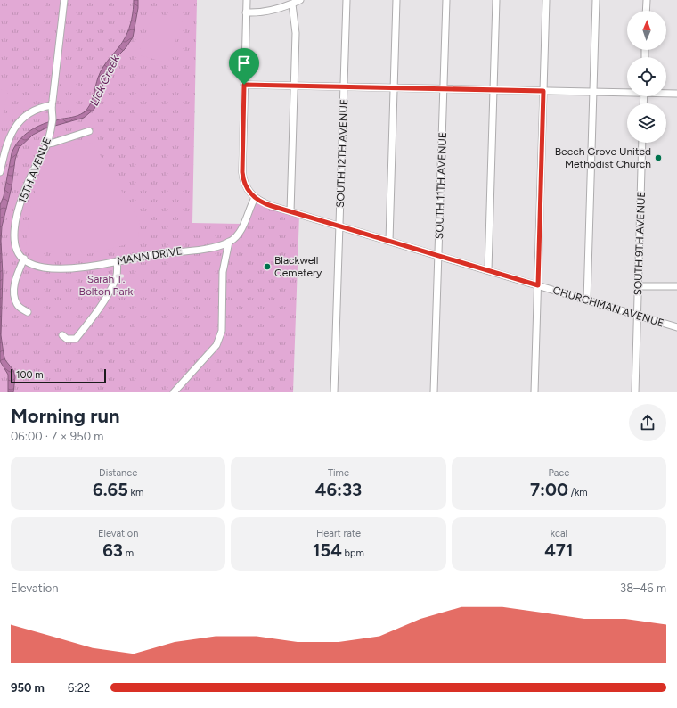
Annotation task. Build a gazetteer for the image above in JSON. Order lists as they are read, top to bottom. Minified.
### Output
{"streets":{"street":["SOUTH 12TH AVENUE","15TH AVENUE","SOUTH 11TH AVENUE","SOUTH 9TH AVENUE","MANN DRIVE","CHURCHMAN AVENUE"]},"crossings":[["SOUTH 12TH AVENUE","CHURCHMAN AVENUE"],["15TH AVENUE","MANN DRIVE"],["SOUTH 11TH AVENUE","CHURCHMAN AVENUE"],["SOUTH 9TH AVENUE","CHURCHMAN AVENUE"],["MANN DRIVE","CHURCHMAN AVENUE"]],"water":["Lick Creek"],"parks":["Sarah T. Bolton Park"],"places":["Beech Grove United Methodist Church","Blackwell Cemetery"],"scale_bar":"100 m","north":"top","page":{"scale":"100 m","heading":["Morning run","06:00 · 7 × 950 m"],"stats":[["Distance","6.65 km"],["Time","46:33"],["Pace","7:00 /km"],["Elevation","63 m"],["Heart rate","154 bpm"],["kcal","471"]],"chart":["Elevation","38–46 m"],"list":[{"name":"950 m","note":"6:22"}]}}
